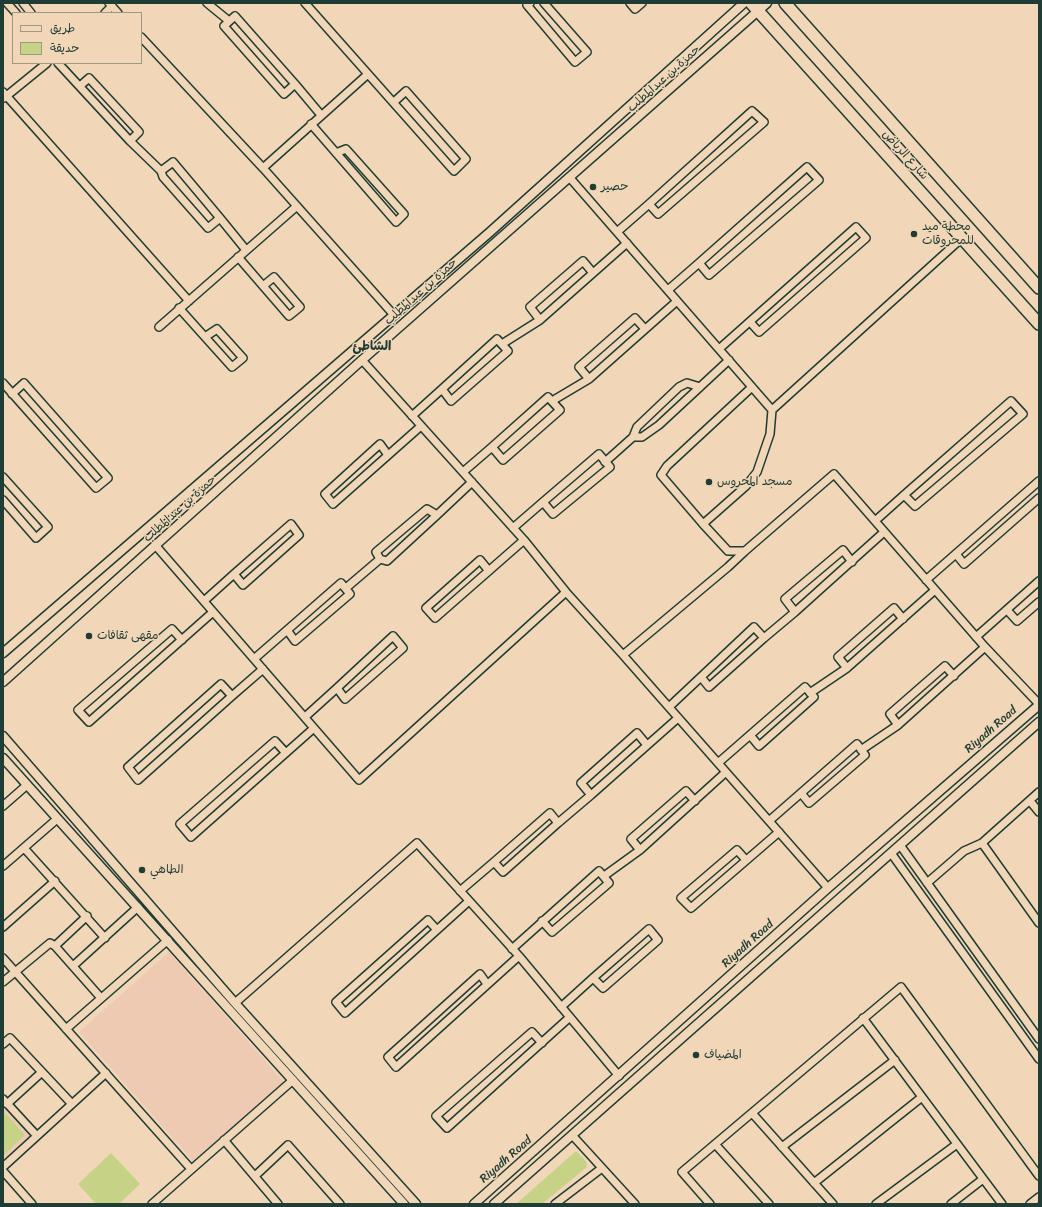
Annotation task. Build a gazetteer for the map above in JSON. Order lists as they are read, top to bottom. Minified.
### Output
{"streets":{"main road":["شارع الرياض"],"street":["حمزة بن عبدالمطلب","Riyadh Road"]},"crossings":[["حمزة بن عبدالمطلب","شارع الرياض"]],"districts":["الشاطئ"],"places":["حصير","محطة ميد للمحروقات","مسجد المحروس","مقهى ثقافات","الطاهي","المضياف"],"legend":["طريق","حديقة"]}
